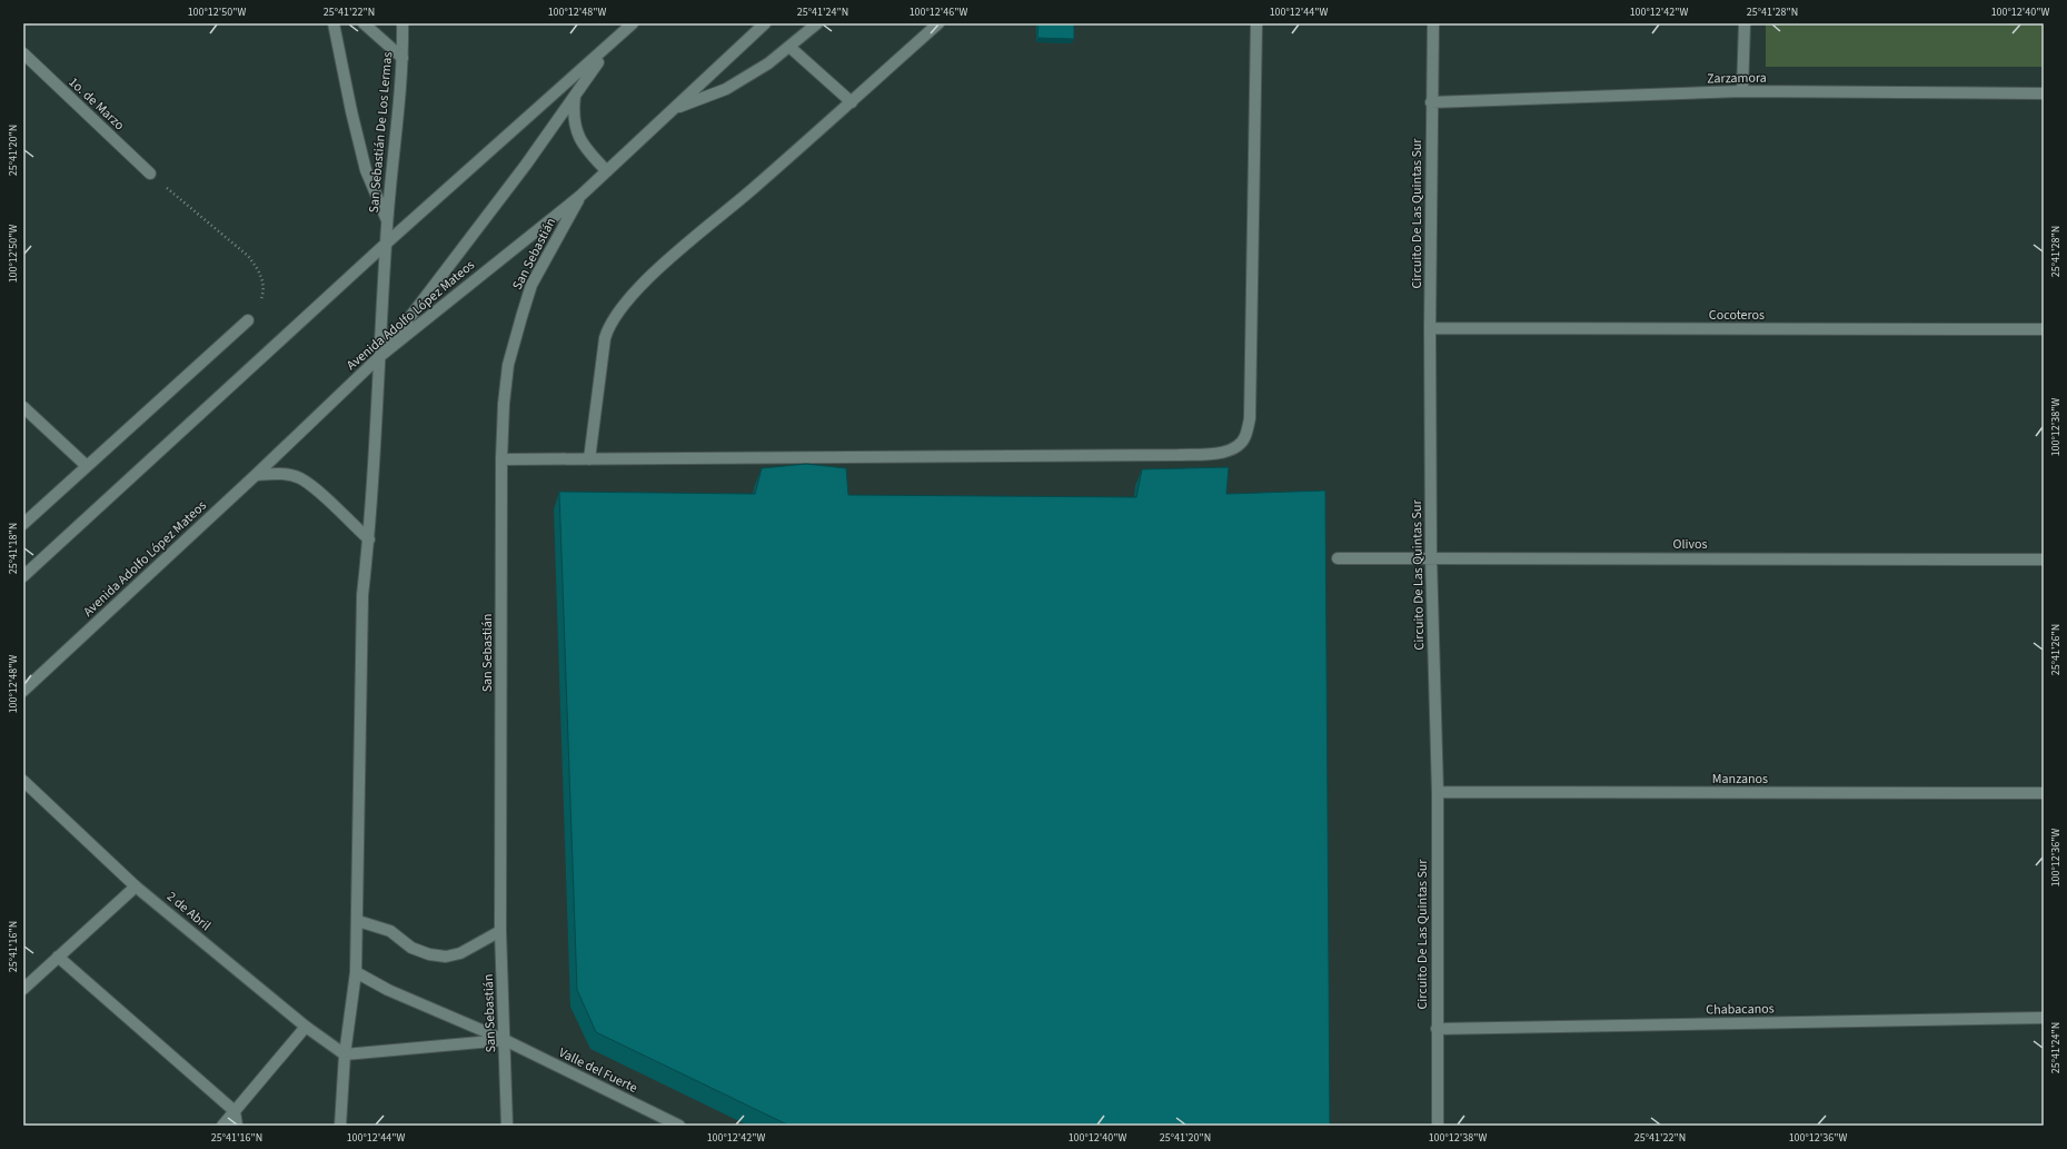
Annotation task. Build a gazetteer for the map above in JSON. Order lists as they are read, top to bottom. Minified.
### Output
{"streets":{"street":["Zarzamora","1o. de Marzo","San Sebastián De Los Lermas","Circuito De Las Quintas Sur","San Sebastián","Avenida Adolfo López Mateos","Cocoteros","Olivos","Manzanos","2 de Abril","Chabacanos","Valle del Fuerte"]},"crossings":[["Zarzamora","Circuito De Las Quintas Sur"],["Circuito De Las Quintas Sur","Cocoteros"],["Circuito De Las Quintas Sur","Olivos"],["Circuito De Las Quintas Sur","Manzanos"],["Circuito De Las Quintas Sur","Chabacanos"],["San Sebastián","Avenida Adolfo López Mateos"],["San Sebastián","Valle del Fuerte"]],"coordinates":["100°12'50\"W","25°41'22\"N","100°12'48\"W","25°41'24\"N","100°12'46\"W","100°12'44\"W","100°12'42\"W","25°41'28\"N","100°12'40\"W","25°41'20\"N","100°12'38\"W","25°41'18\"N","25°41'26\"N","100°12'36\"W","25°41'16\"N"]}
